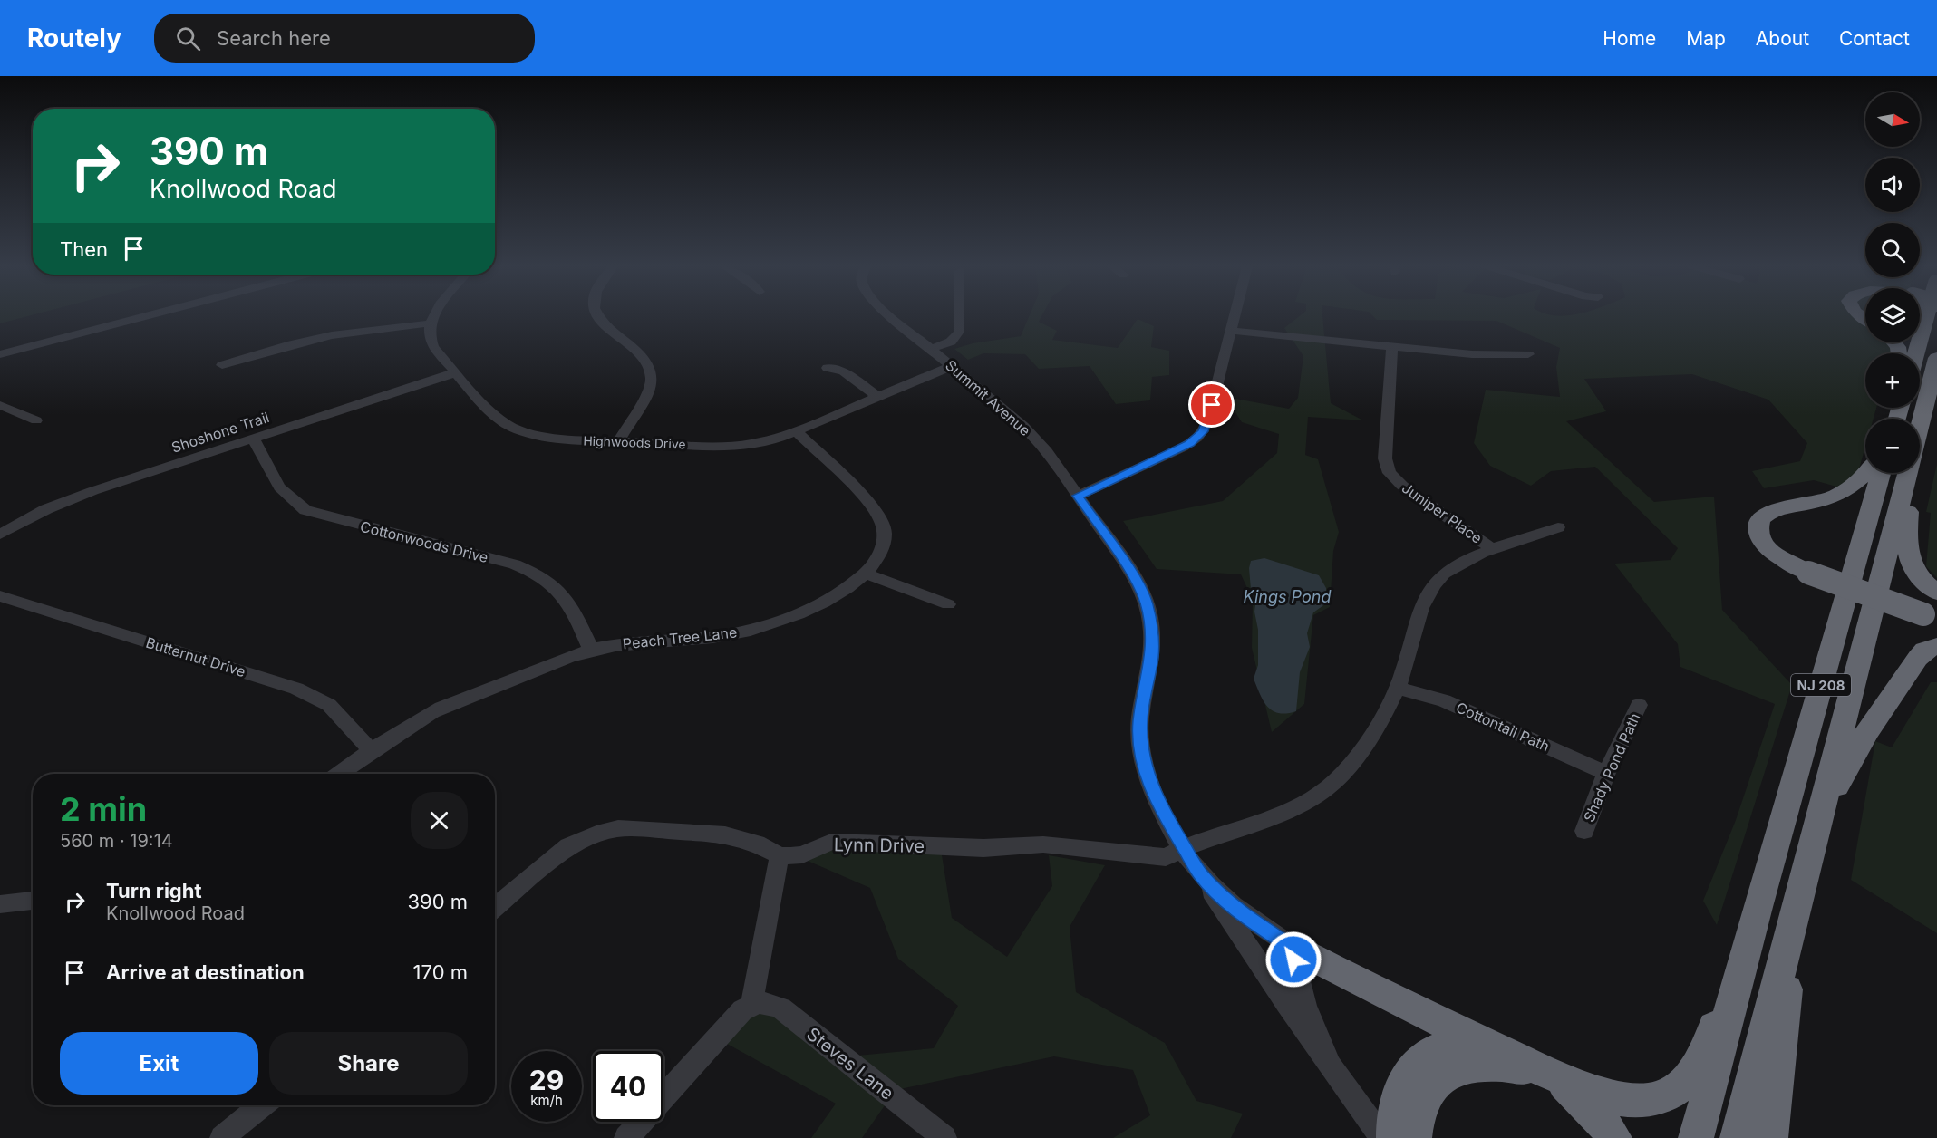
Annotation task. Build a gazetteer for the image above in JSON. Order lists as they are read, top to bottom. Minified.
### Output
{"streets":{"highway":["NJ 208"],"street":["Summit Avenue","Shoshone Trail","Highwoods Drive","Juniper Place","Cottonwoods Drive","Peach Tree Lane","Butternut Drive","Cottontail Path","Shady Pond Path","Lynn Drive","Steves Lane"]},"crossings":[["Summit Avenue","Highwoods Drive"],["Summit Avenue","Lynn Drive"],["Shoshone Trail","Highwoods Drive"],["Shoshone Trail","Cottonwoods Drive"],["Highwoods Drive","Peach Tree Lane"],["Juniper Place","Lynn Drive"],["Cottonwoods Drive","Peach Tree Lane"],["Peach Tree Lane","Butternut Drive"],["Cottontail Path","Shady Pond Path"],["Cottontail Path","Lynn Drive"]],"water":["Kings Pond"],"north":"right","page":{"header":"Routely","search":"Search here","nav":["Home","Map","About","Contact"],"map_buttons":["+","−"],"turn":["390 m","Knollwood Road"],"then":"Then","heading":["2 min","560 m · 19:14"],"list":[{"name":"Turn right","note":"Knollwood Road","value":"390 m"},{"name":"Arrive at destination","value":"170 m"}],"buttons":["Exit","Share"],"speed":"29 km/h","limit":"40"}}
